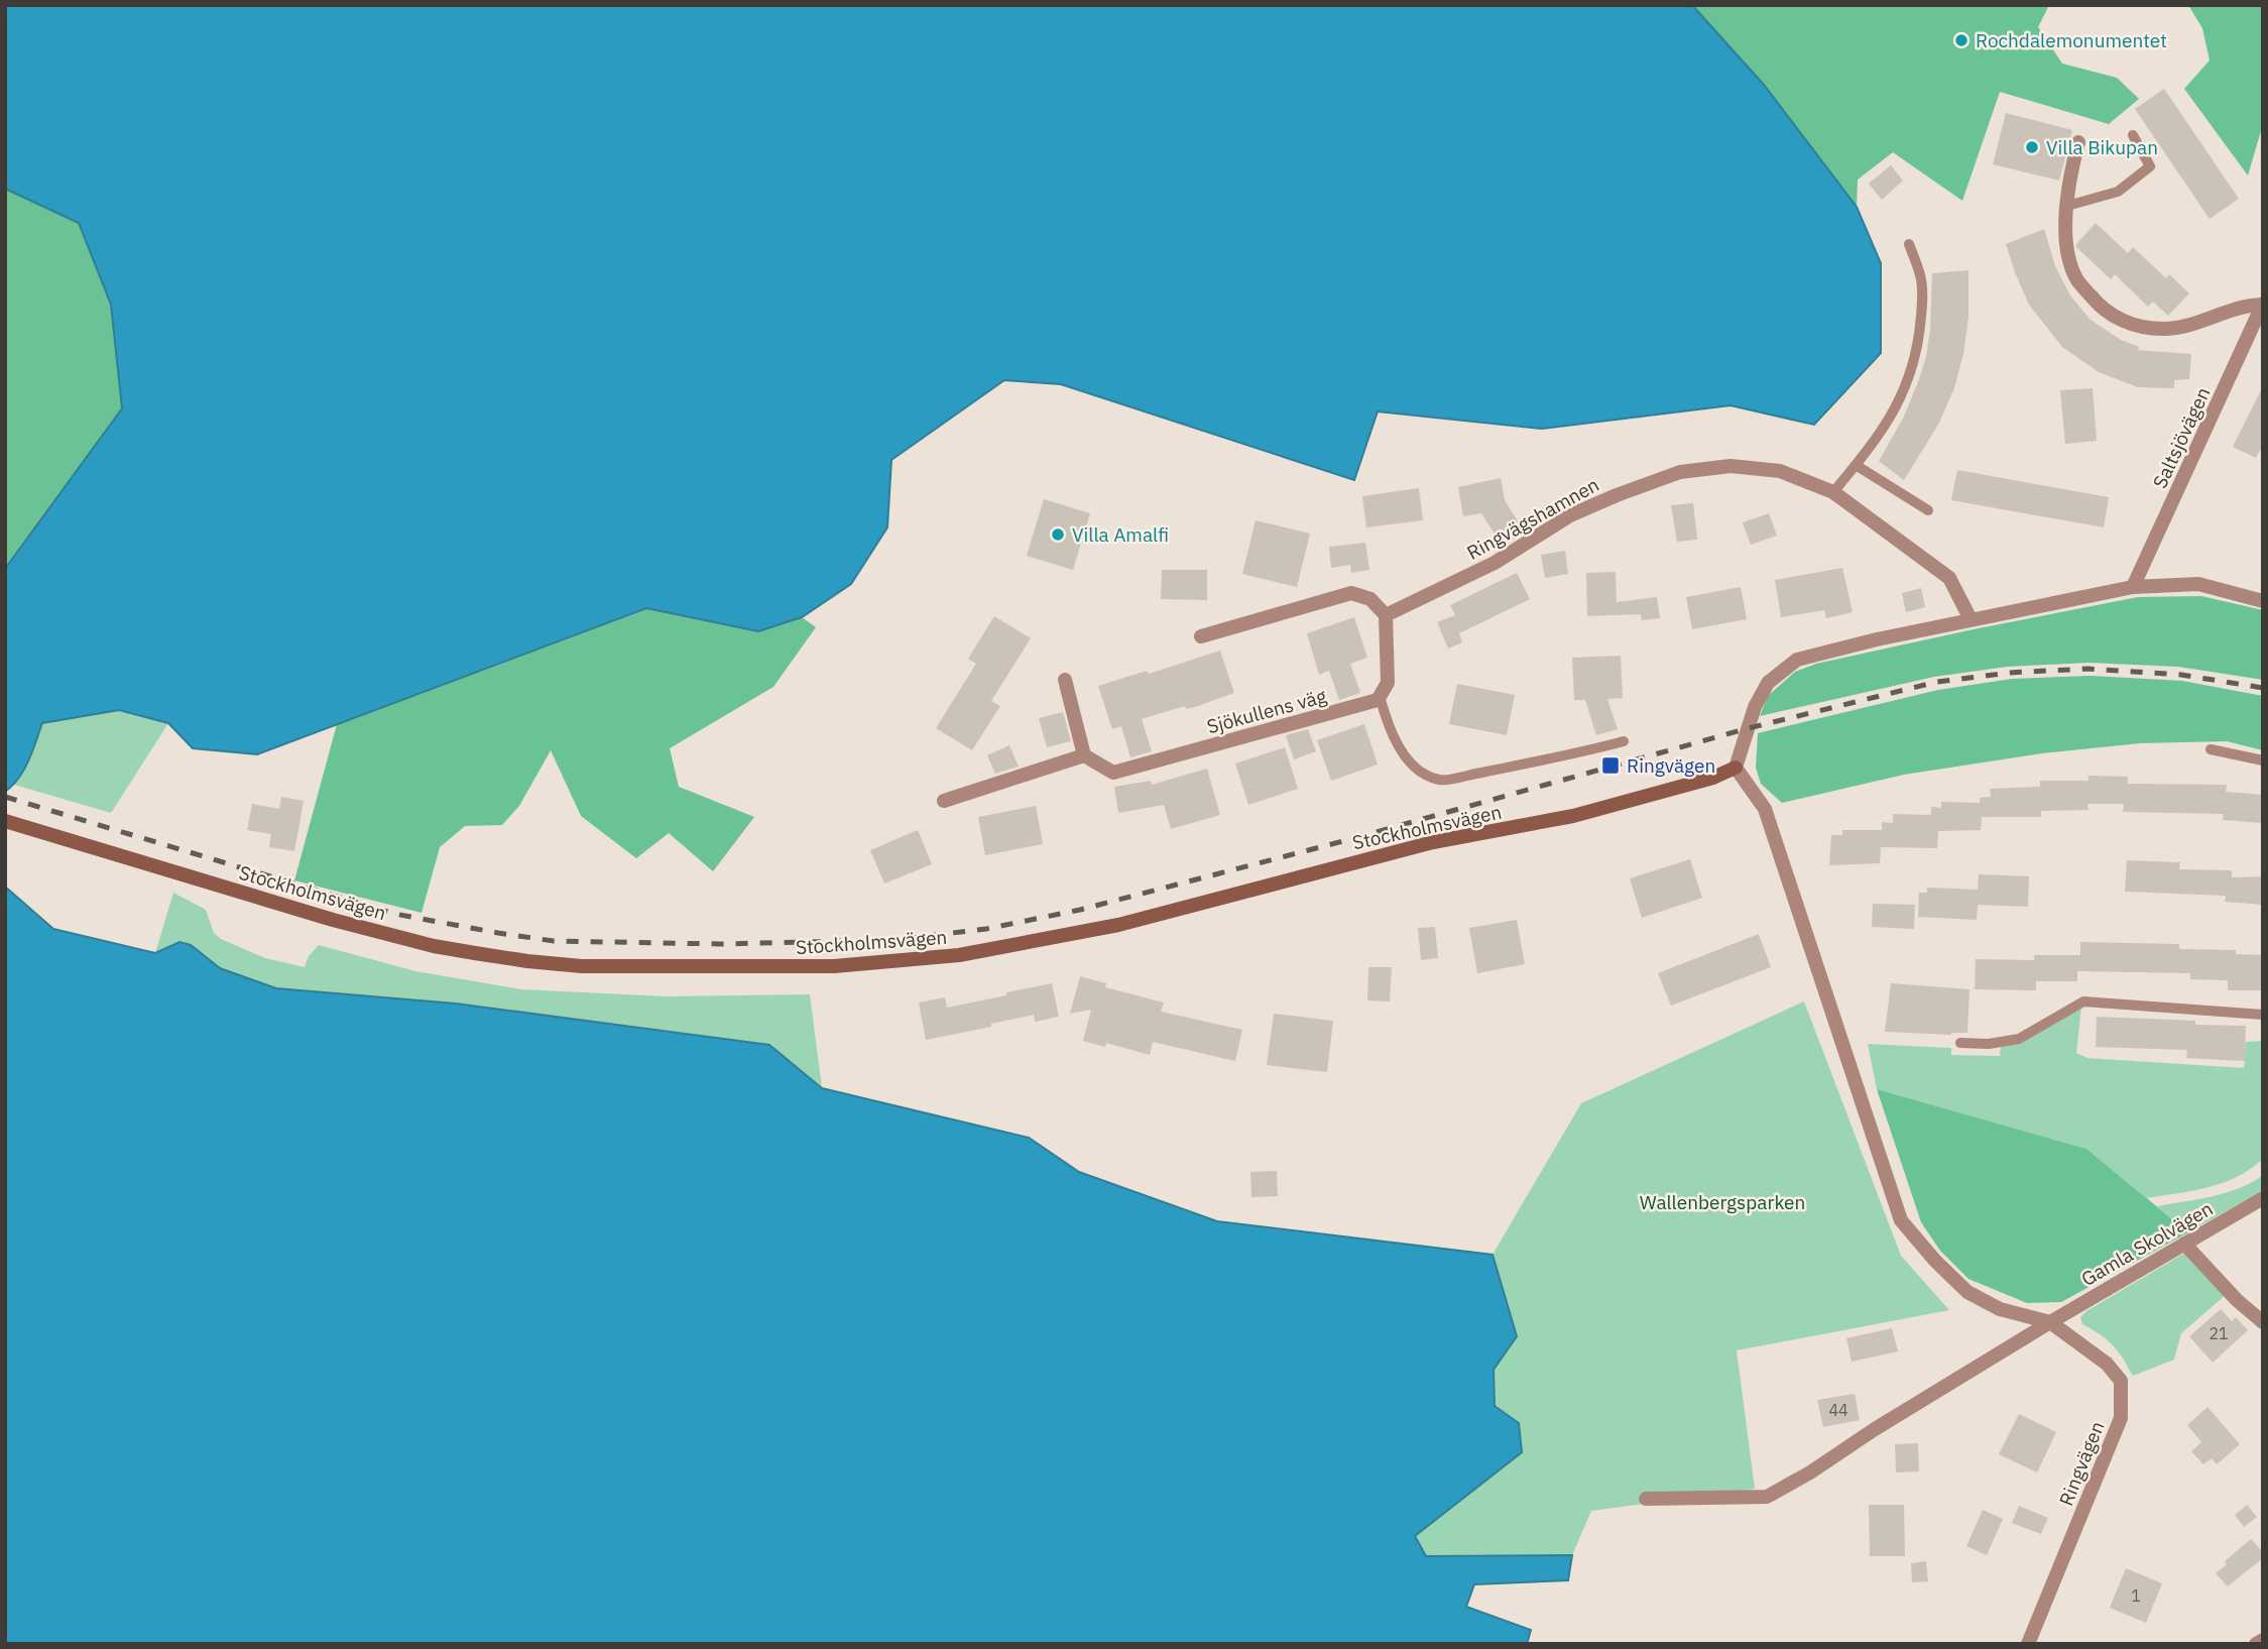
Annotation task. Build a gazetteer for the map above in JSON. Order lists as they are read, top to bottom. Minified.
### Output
{"streets":{"main road":["Stockholmsvägen"],"street":["Saltsjövägen","Ringvägshamnen","Sjökullens väg","Gamla Skolvägen","Ringvägen"]},"crossings":[["Stockholmsvägen","Ringvägen"],["Gamla Skolvägen","Ringvägen"]],"parks":["Wallenbergsparken"],"places":{"other":["Rochdalemonumentet","Villa Bikupan","Villa Amalfi"],"transit":["Ringvägen"]},"house_numbers":["21","44","1"]}
